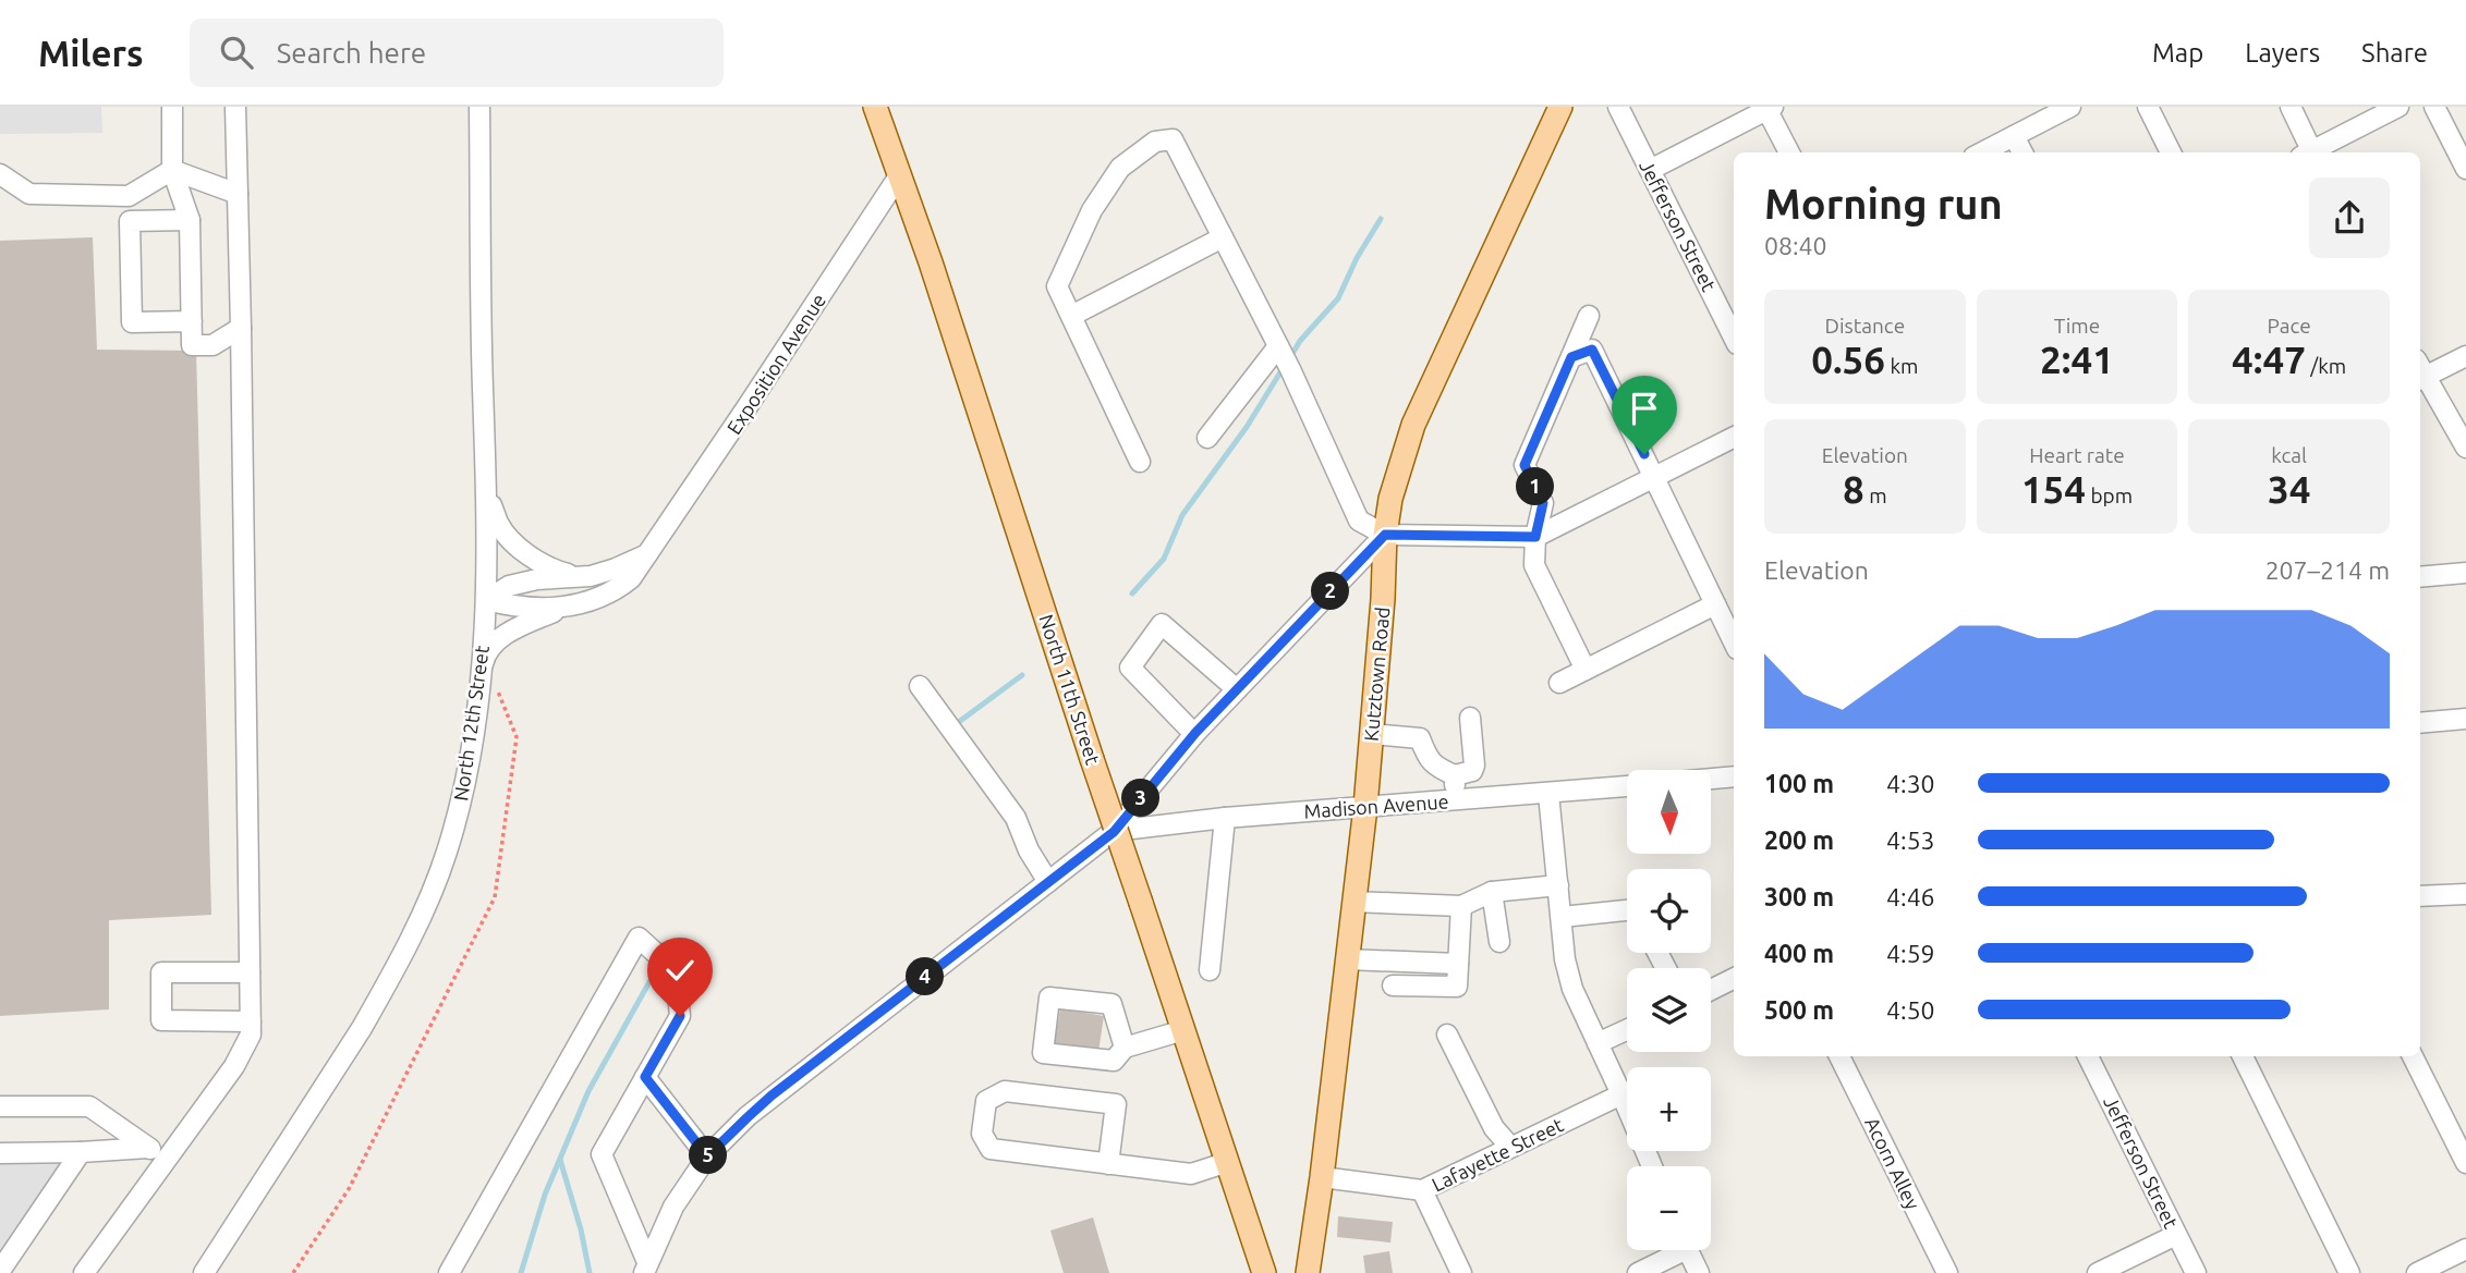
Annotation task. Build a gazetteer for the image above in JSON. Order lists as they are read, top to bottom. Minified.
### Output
{"streets":{"main road":["Kutztown Road","North 11th Street"],"street":["Jefferson Street","Exposition Avenue","North 12th Street","Madison Avenue","Lafayette Street","Acorn Alley"]},"crossings":[["Exposition Avenue","North 11th Street"],["Exposition Avenue","North 12th Street"],["Kutztown Road","Madison Avenue"],["Kutztown Road","Lafayette Street"]],"north":"bottom","page":{"header":"Milers","search":"Search here","nav":["Map","Layers","Share"],"heading":["Morning run","08:40"],"stats":[["Distance","0.56 km"],["Time","2:41"],["Pace","4:47 /km"],["Elevation","8 m"],["Heart rate","154 bpm"],["kcal","34"]],"pins":["1","2","3","4","5"],"chart":["Elevation","207–214 m"],"list":[{"name":"100 m","note":"4:30"},{"name":"200 m","note":"4:53"},{"name":"300 m","note":"4:46"},{"name":"400 m","note":"4:59"},{"name":"500 m","note":"4:50"}],"map_buttons":["+","−"]}}
